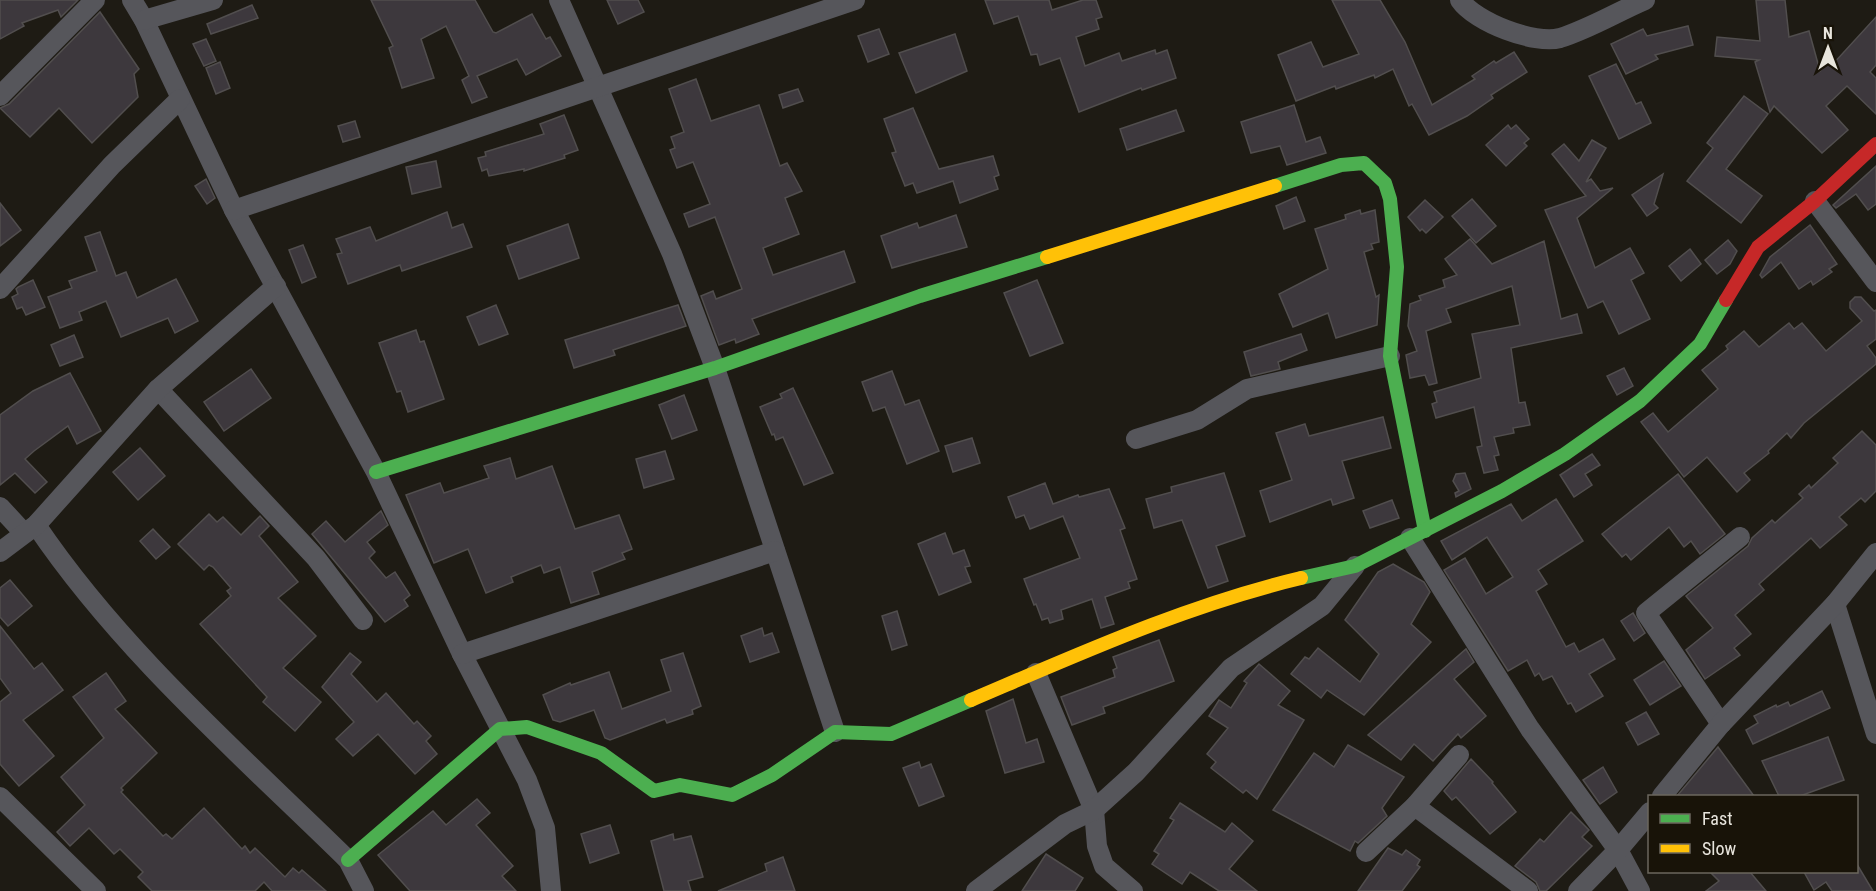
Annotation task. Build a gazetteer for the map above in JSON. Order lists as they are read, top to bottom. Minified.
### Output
{"legend":["Fast","Slow"],"north":"top"}
